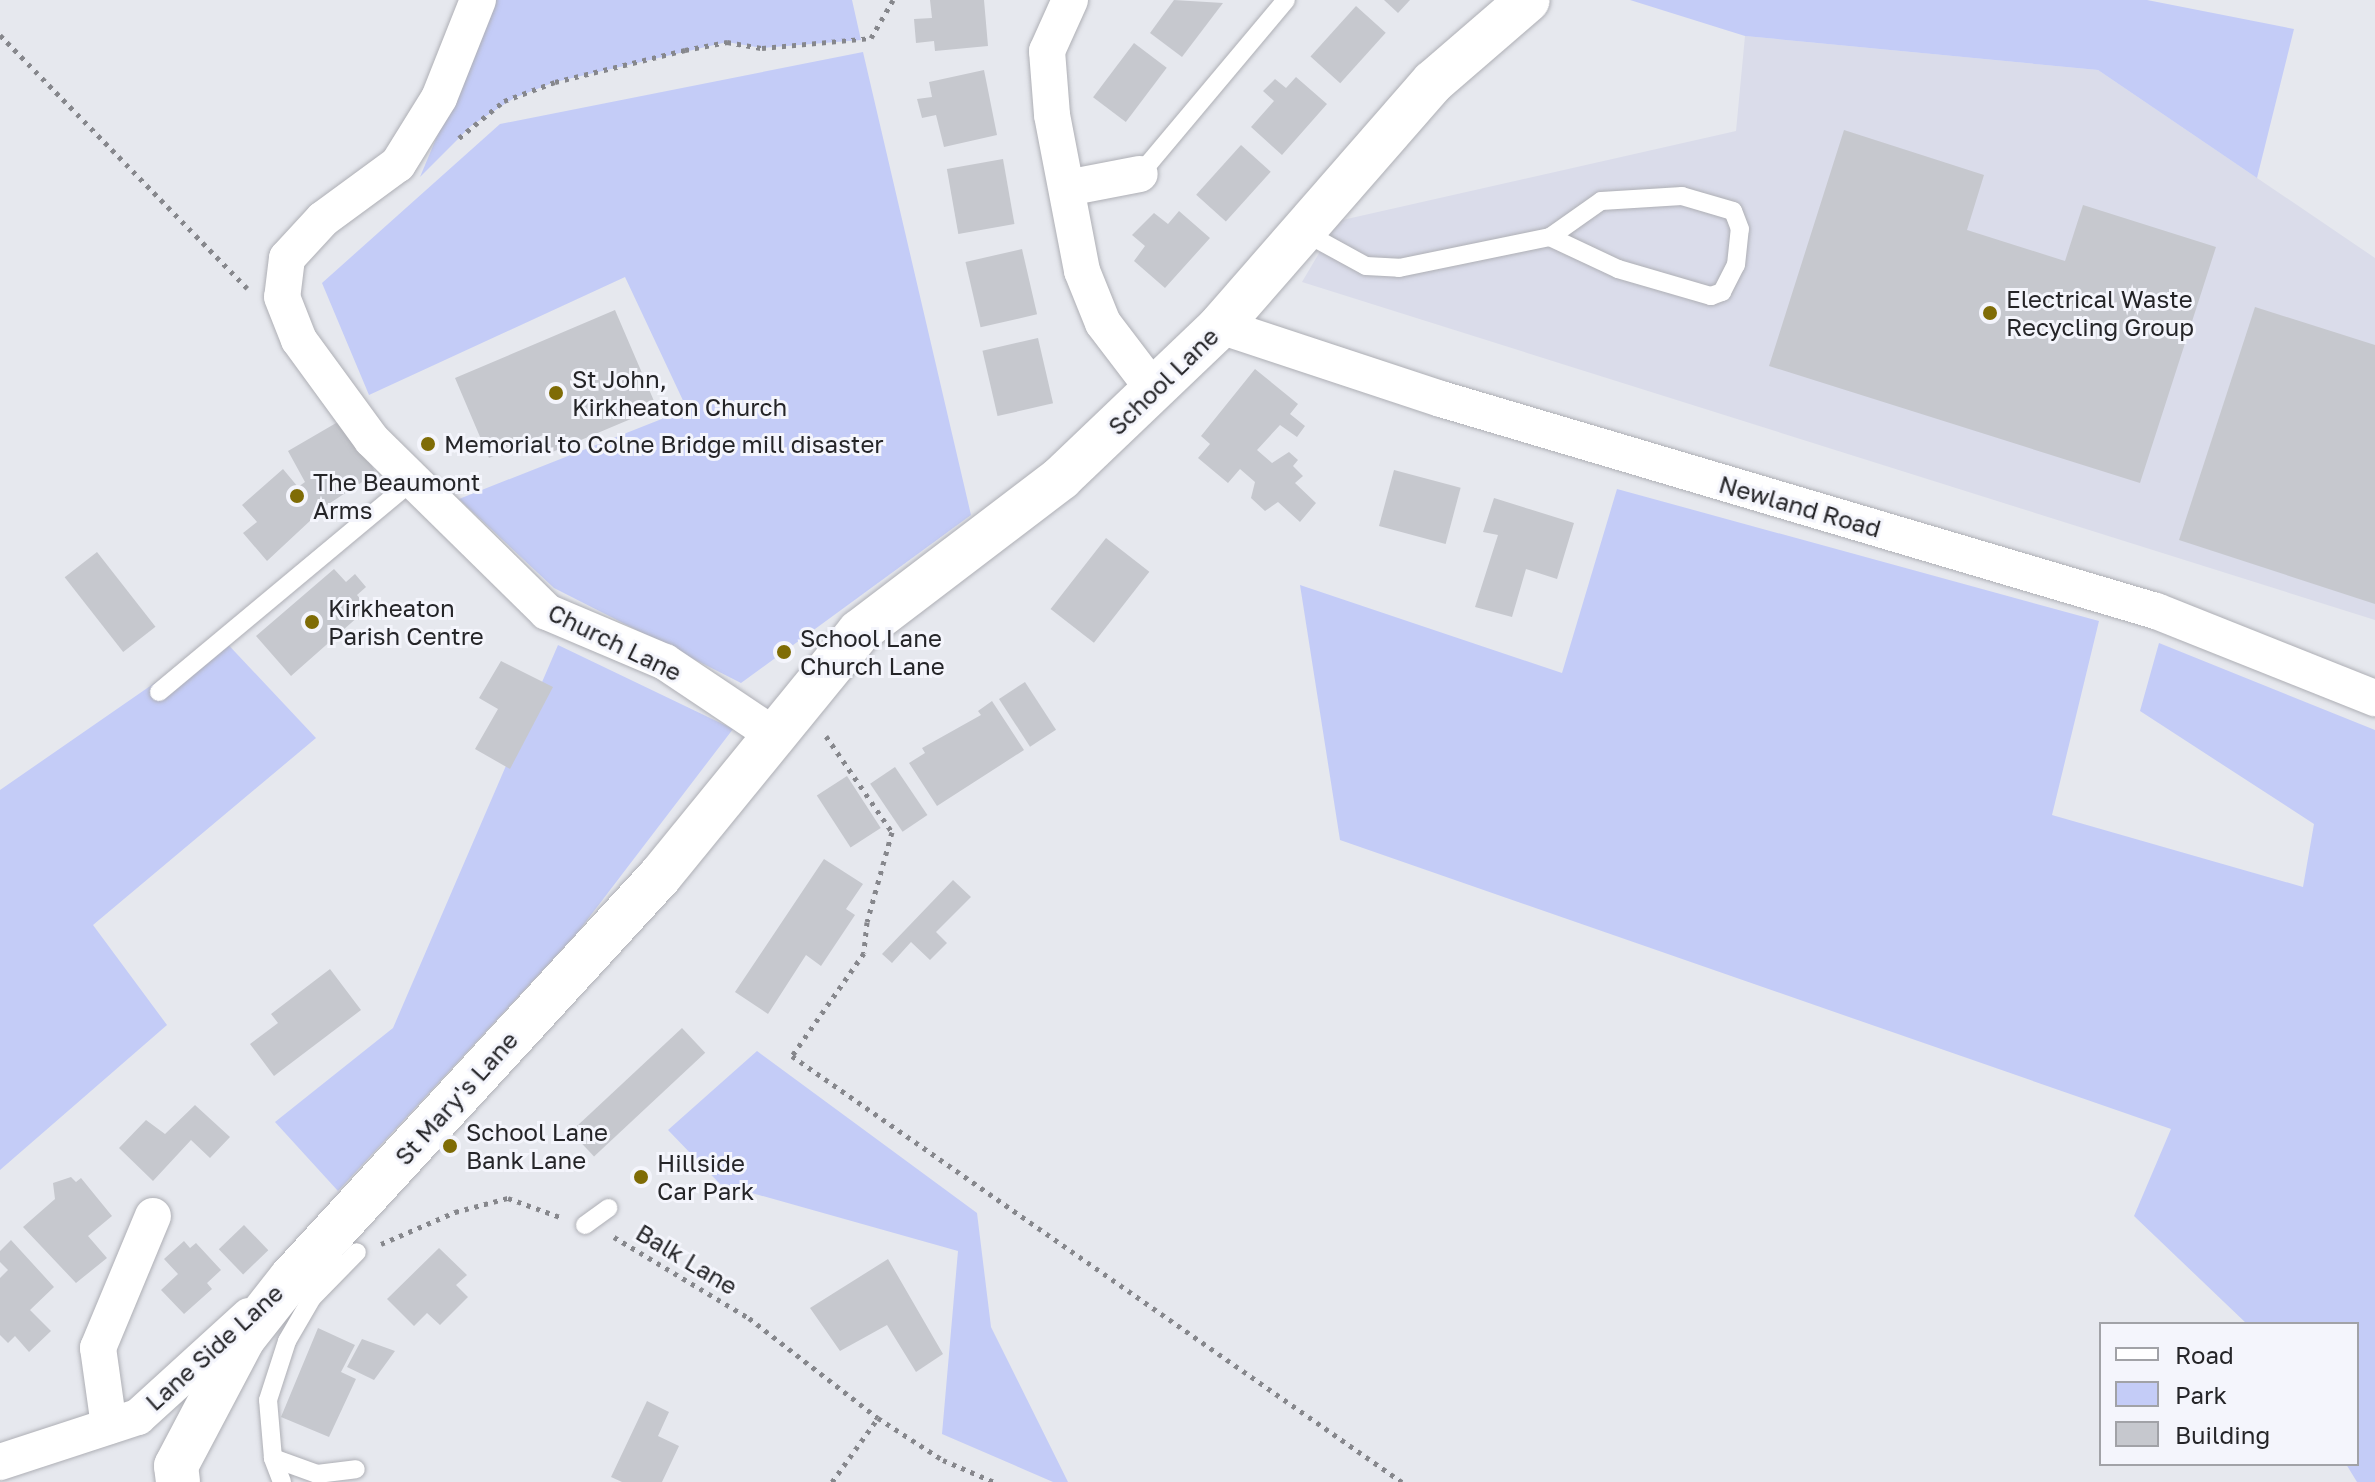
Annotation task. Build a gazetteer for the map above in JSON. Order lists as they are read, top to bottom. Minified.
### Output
{"streets":{"street":["School Lane","Newland Road","Church Lane","St Mary's Lane","Lane Side Lane"],"path":["Balk Lane"]},"crossings":[["School Lane","Newland Road"],["School Lane","Church Lane"],["School Lane","St Mary's Lane"],["Church Lane","St Mary's Lane"],["St Mary's Lane","Lane Side Lane"]],"places":["Electrical Waste Recycling Group","St John, Kirkheaton Church","Memorial to Colne Bridge mill disaster","The Beaumont Arms","Kirkheaton Parish Centre","School Lane Church Lane","School Lane Bank Lane","Hillside Car Park"],"legend":["Road","Park","Building"]}
